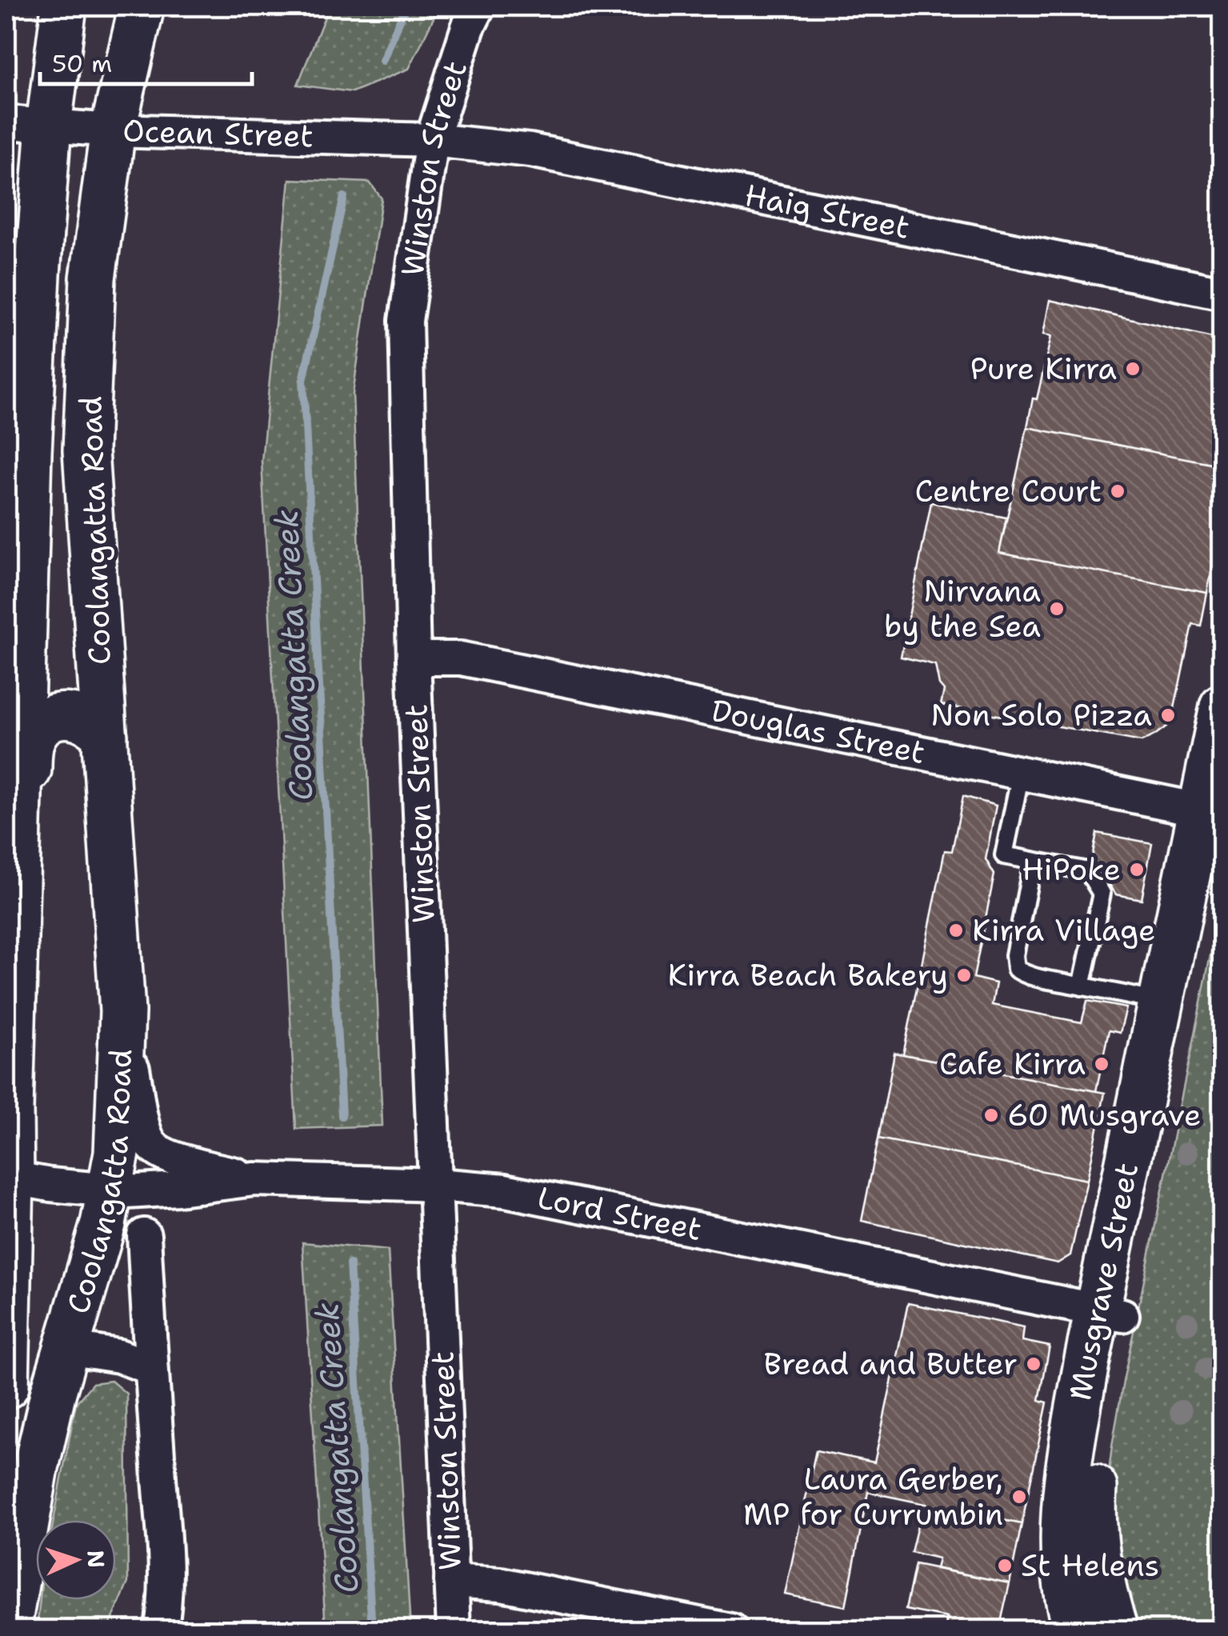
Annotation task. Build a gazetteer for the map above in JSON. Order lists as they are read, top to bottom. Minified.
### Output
{"streets":{"street":["Ocean Street","Winston Street","Haig Street","Coolangatta Road","Douglas Street","Lord Street","Musgrave Street"]},"crossings":[["Ocean Street","Winston Street"],["Ocean Street","Haig Street"],["Ocean Street","Coolangatta Road"],["Winston Street","Haig Street"],["Winston Street","Douglas Street"],["Winston Street","Lord Street"],["Coolangatta Road","Lord Street"],["Douglas Street","Musgrave Street"],["Lord Street","Musgrave Street"]],"water":["Coolangatta Creek"],"places":["Pure Kirra","Centre Court","Nirvana by the Sea","Non Solo Pizza","HiPoke","Kirra Village","Kirra Beach Bakery","Cafe Kirra","60 Musgrave","Bread and Butter","Laura Gerber, MP for Currumbin","St Helens"],"scale_bar":"50 m","north":"right"}
